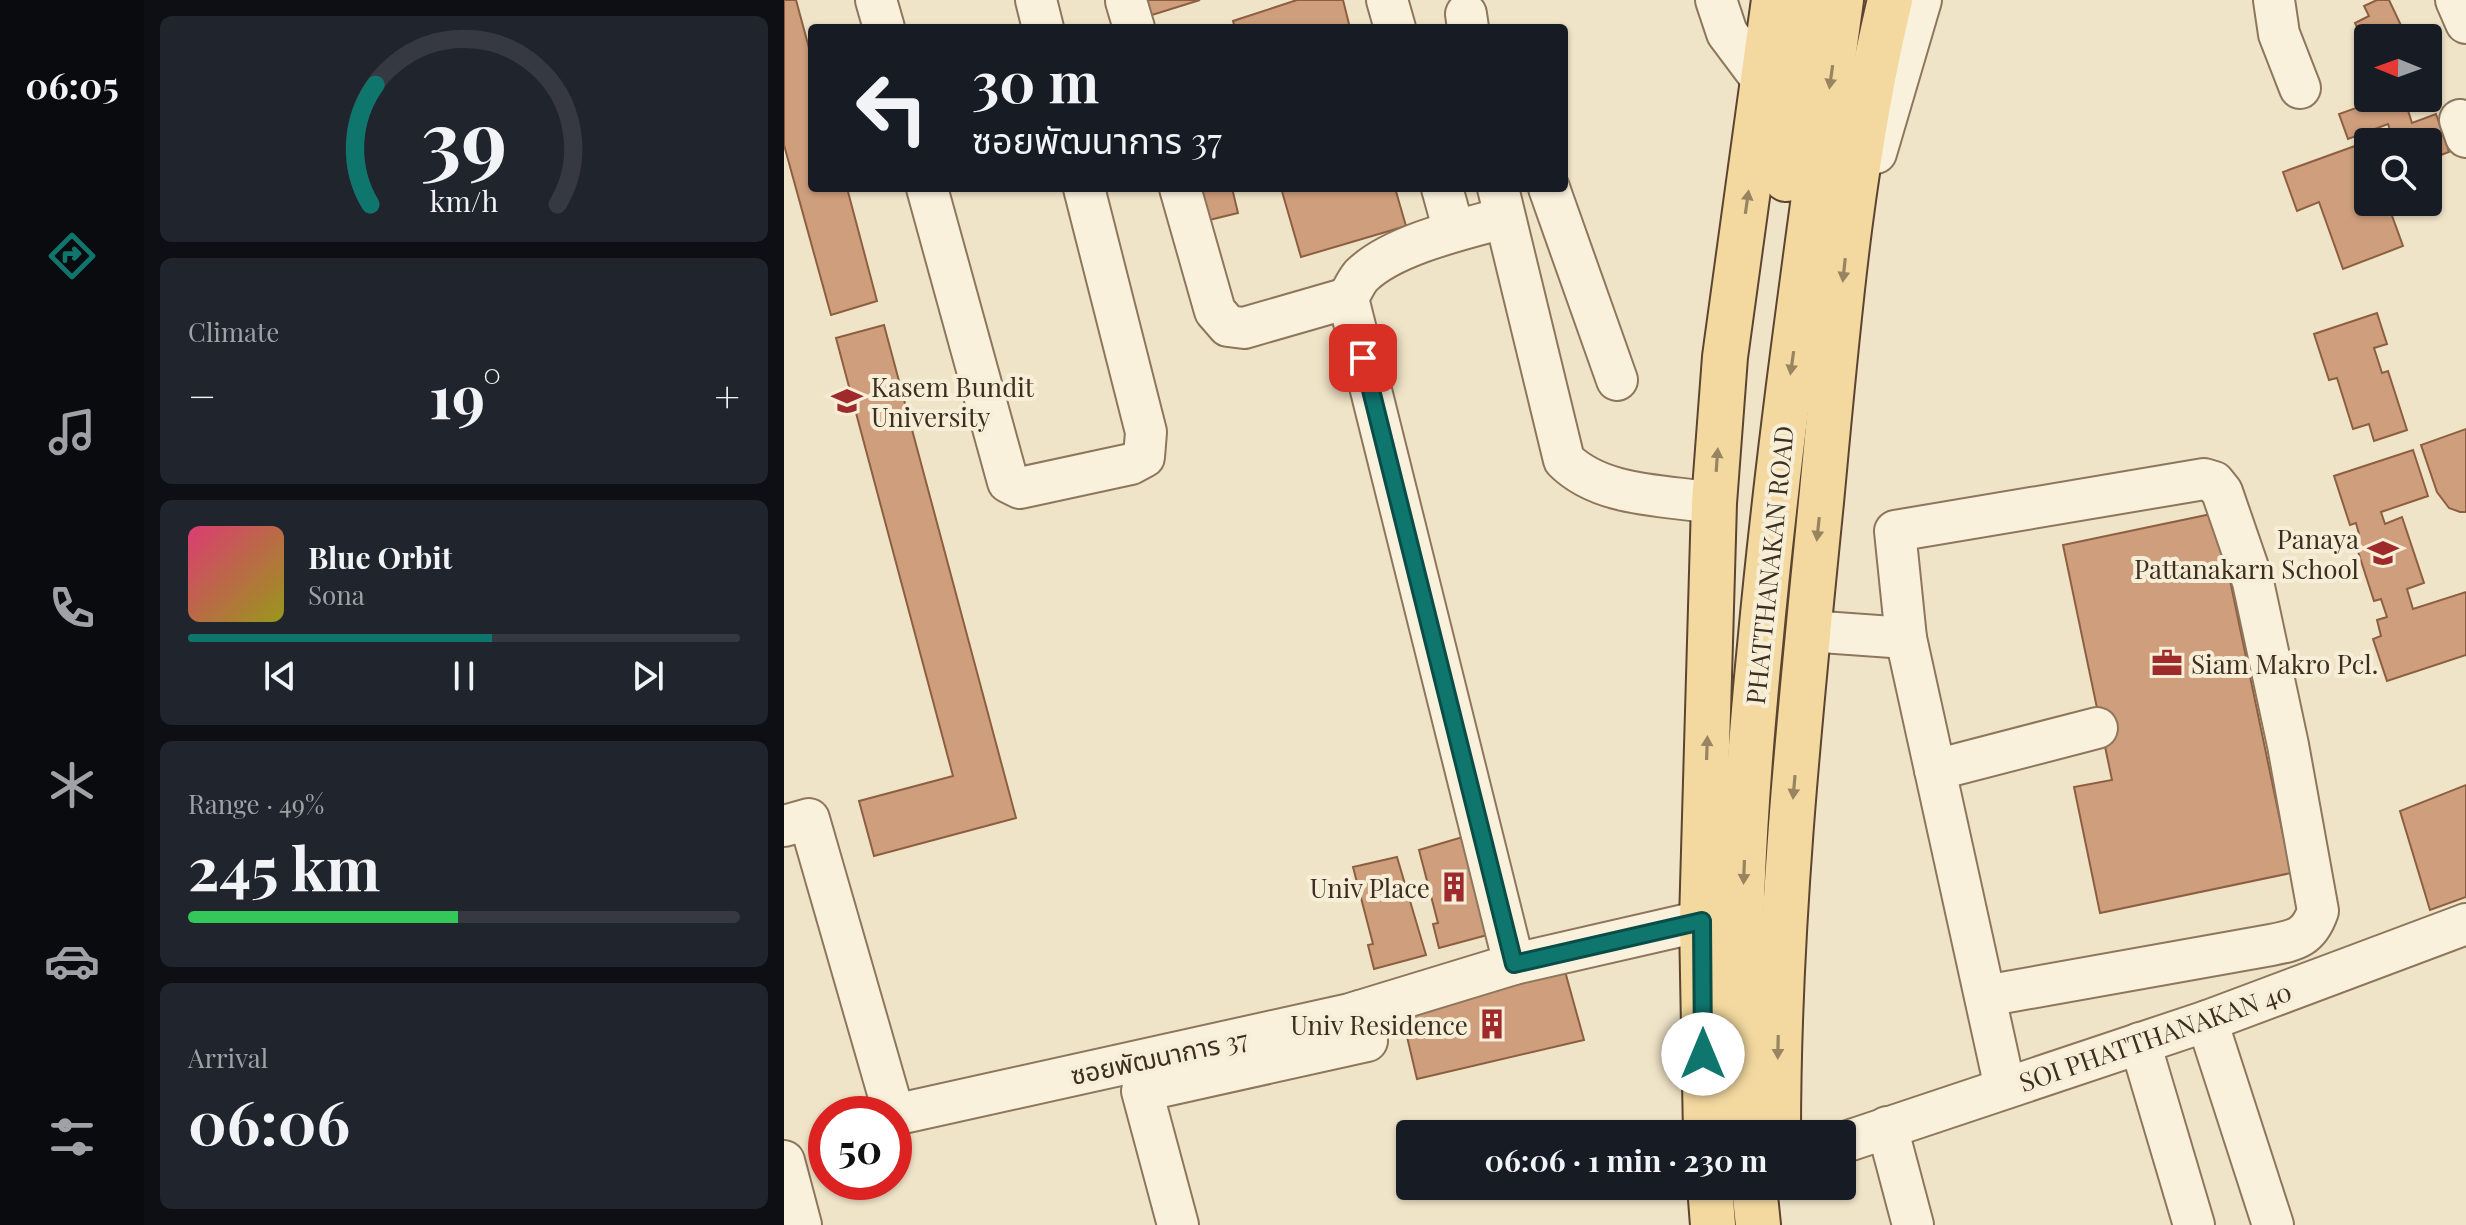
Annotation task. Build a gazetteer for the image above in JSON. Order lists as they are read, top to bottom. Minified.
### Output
{"streets":{"main road":["PHATTHANAKAN ROAD"],"street":["SOI PHATTHANAKAN 40","ซอยพัฒนาการ 37"]},"crossings":[["PHATTHANAKAN ROAD","ซอยพัฒนาการ 37"]],"places":{"school or university":["Kasem Bundit University","Panaya Pattanakarn School"],"office":["Siam Makro Pcl."],"building":["Univ Place","Univ Residence"]},"north":"left","page":{"tabs":"06:05","turn":["30 m","ซอยพัฒนาการ 37"],"tile":["Climate",["Range · 49%","245 km"],["Arrival","06:06"]],"heat":["−","19°","+"],"song":["Blue Orbit","Sona"],"limit":"50","trip":"06:06 · 1 min · 230 m","gauge":["39","km/h"]}}
